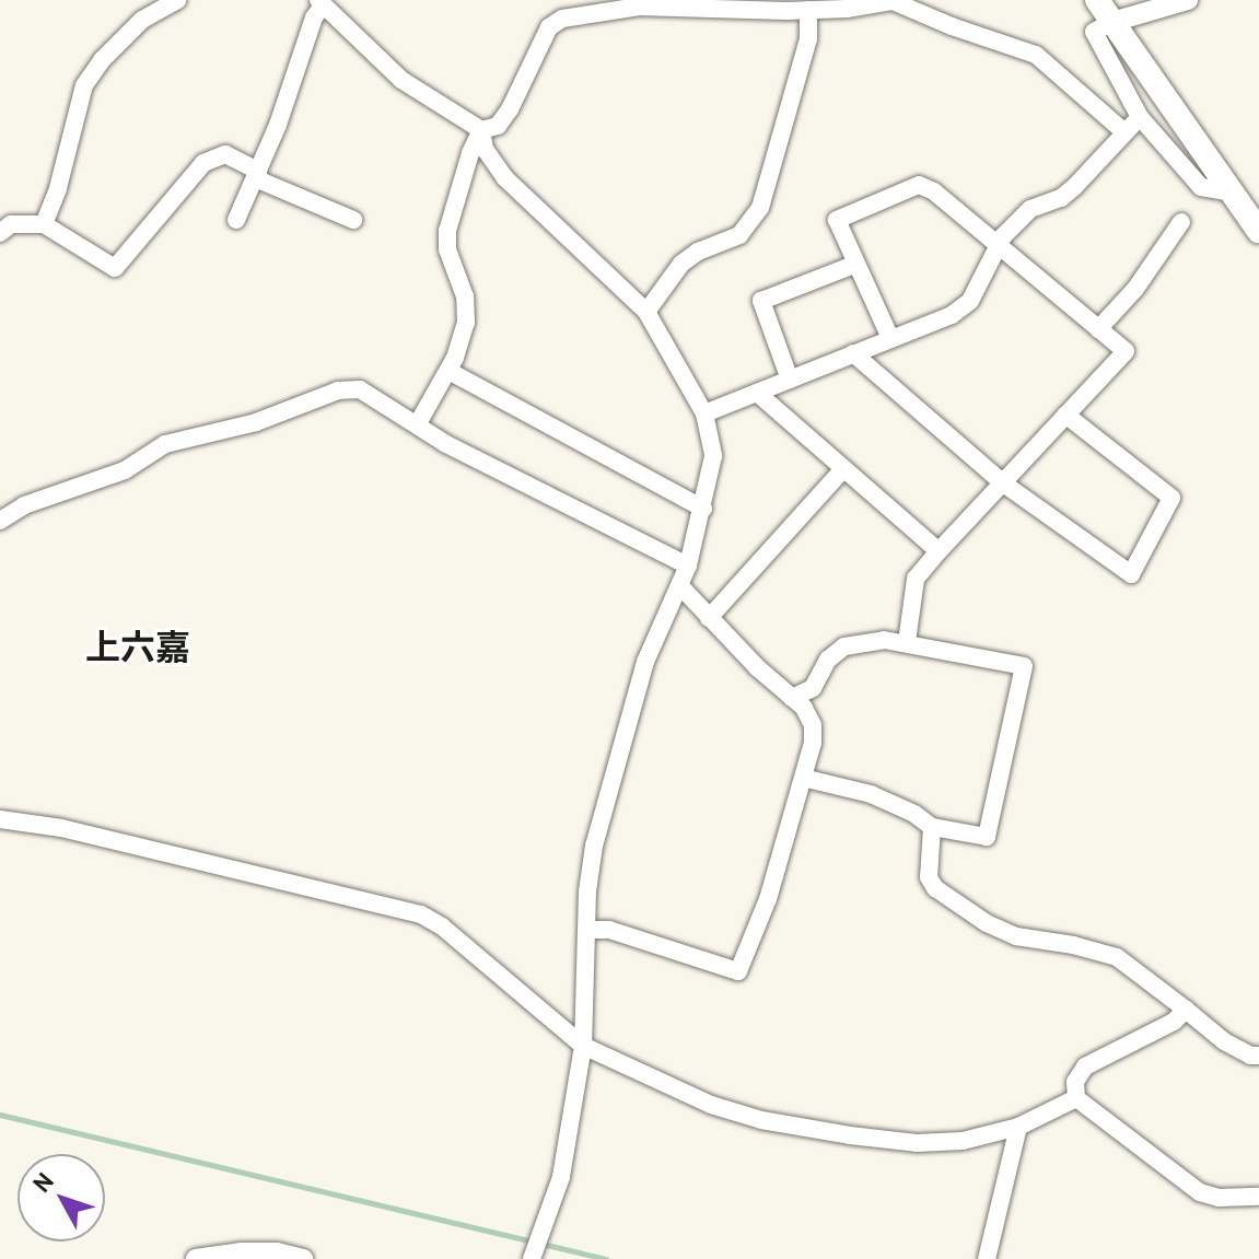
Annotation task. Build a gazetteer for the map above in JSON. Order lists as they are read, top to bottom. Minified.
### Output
{"districts":["上六嘉"],"north":"top left"}
